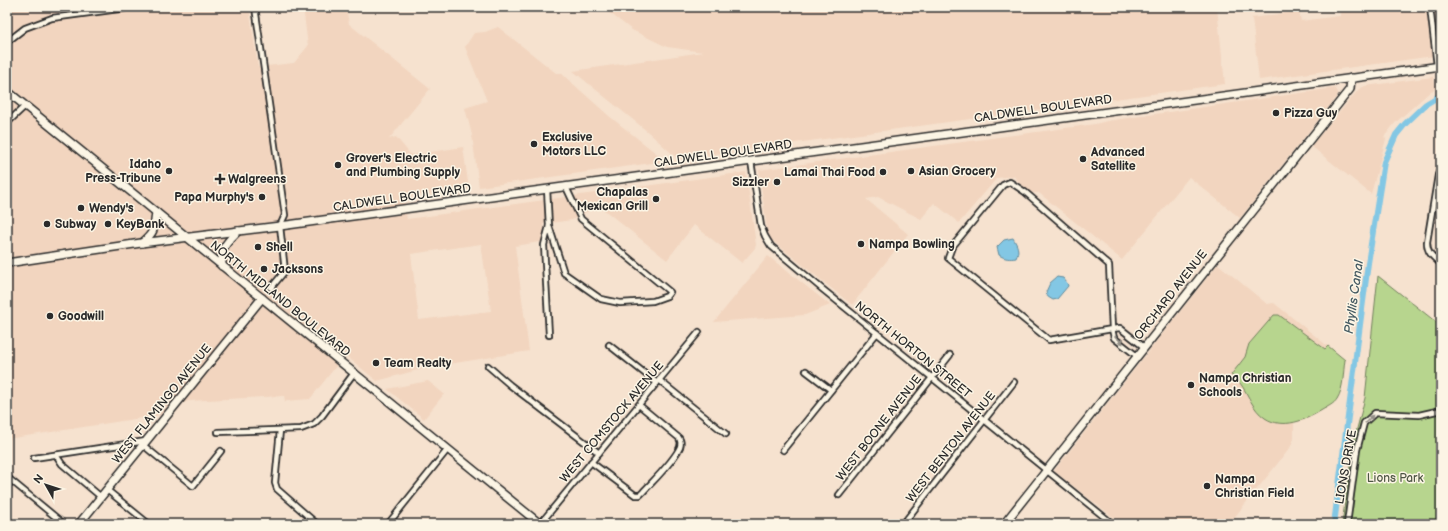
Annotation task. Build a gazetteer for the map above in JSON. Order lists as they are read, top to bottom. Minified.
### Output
{"streets":{"main road":["CALDWELL BOULEVARD","ORCHARD AVENUE","NORTH MIDLAND BOULEVARD","WEST FLAMINGO AVENUE"],"street":["NORTH HORTON STREET","WEST COMSTOCK AVENUE","WEST BOONE AVENUE","WEST BENTON AVENUE","LIONS DRIVE"]},"crossings":[["CALDWELL BOULEVARD","ORCHARD AVENUE"],["CALDWELL BOULEVARD","NORTH MIDLAND BOULEVARD"],["CALDWELL BOULEVARD","NORTH HORTON STREET"],["ORCHARD AVENUE","NORTH HORTON STREET"],["NORTH MIDLAND BOULEVARD","WEST FLAMINGO AVENUE"],["NORTH MIDLAND BOULEVARD","WEST COMSTOCK AVENUE"],["NORTH HORTON STREET","WEST BOONE AVENUE"],["NORTH HORTON STREET","WEST BENTON AVENUE"]],"one_way":["LIONS DRIVE"],"water":["Phyllis Canal"],"parks":["Lions Park"],"places":{"other":["Pizza Guy","Exclusive Motors LLC","Advanced Satellite","Grover's Electric and Plumbing Supply","Idaho Press-Tribune","Asian Grocery","Lamai Thai Food","Sizzler","Papa Murphy's","Chapalas Mexican Grill","Wendy's","Subway","KeyBank","Nampa Bowling","Shell","Jacksons","Goodwill","Team Realty","Nampa Christian Schools","Nampa Christian Field"],"health":["Walgreens"]},"north":"top left"}
